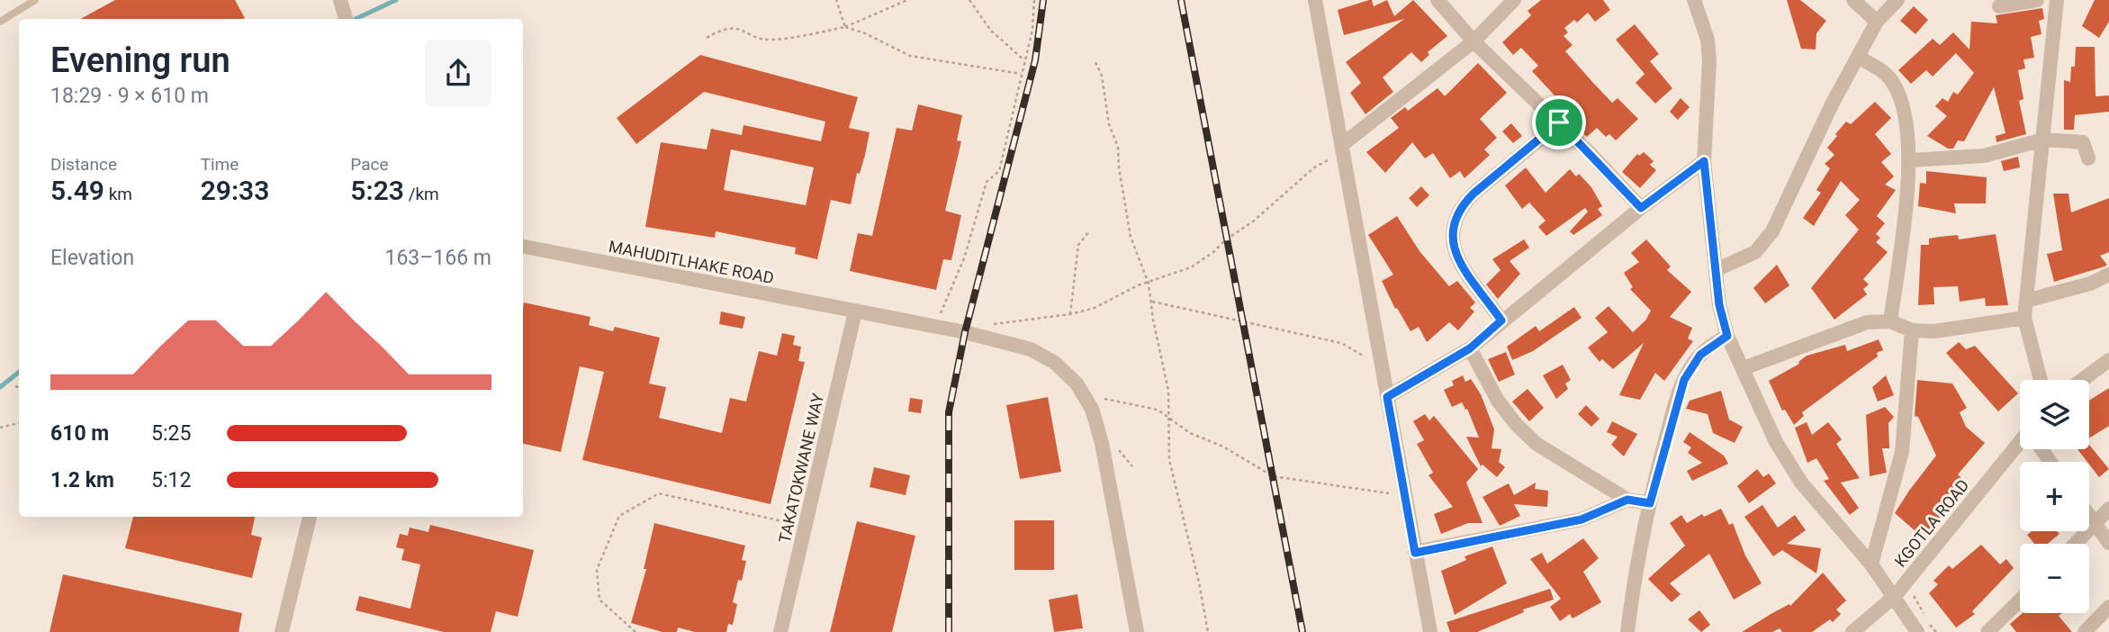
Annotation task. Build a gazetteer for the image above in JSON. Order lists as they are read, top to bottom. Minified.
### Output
{"streets":{"street":["MAHUDITLHAKE ROAD","TAKATOKWANE WAY","KGOTLA ROAD"]},"crossings":[["MAHUDITLHAKE ROAD","TAKATOKWANE WAY"]],"page":{"heading":["Evening run","18:29 · 9 × 610 m"],"stats":[["Distance","5.49 km"],["Time","29:33"],["Pace","5:23 /km"]],"chart":["Elevation","163–166 m"],"map_buttons":["+","−"],"list":[{"name":"610 m","note":"5:25"},{"name":"1.2 km","note":"5:12"}]}}
